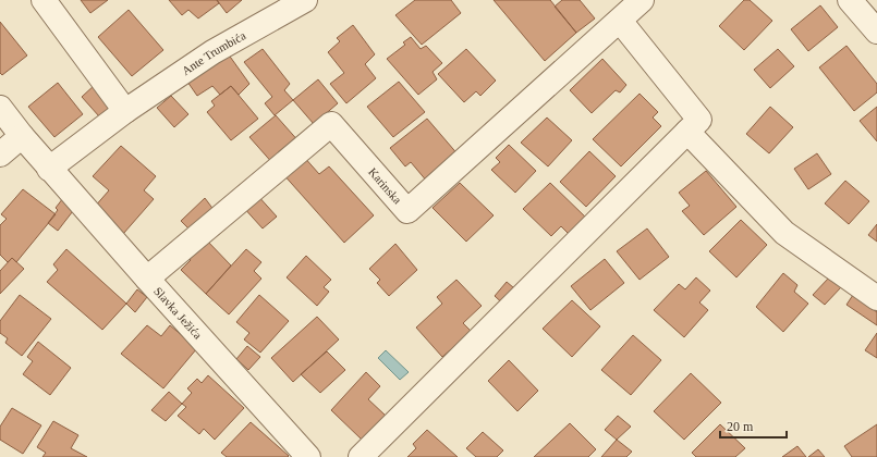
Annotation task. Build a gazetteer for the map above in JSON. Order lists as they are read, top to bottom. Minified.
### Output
{"streets":{"street":["Ante Trumbića","Karinska","Slavka Ježića"]},"crossings":[["Ante Trumbića","Slavka Ježića"],["Karinska","Slavka Ježića"]],"scale_bar":"20 m"}
